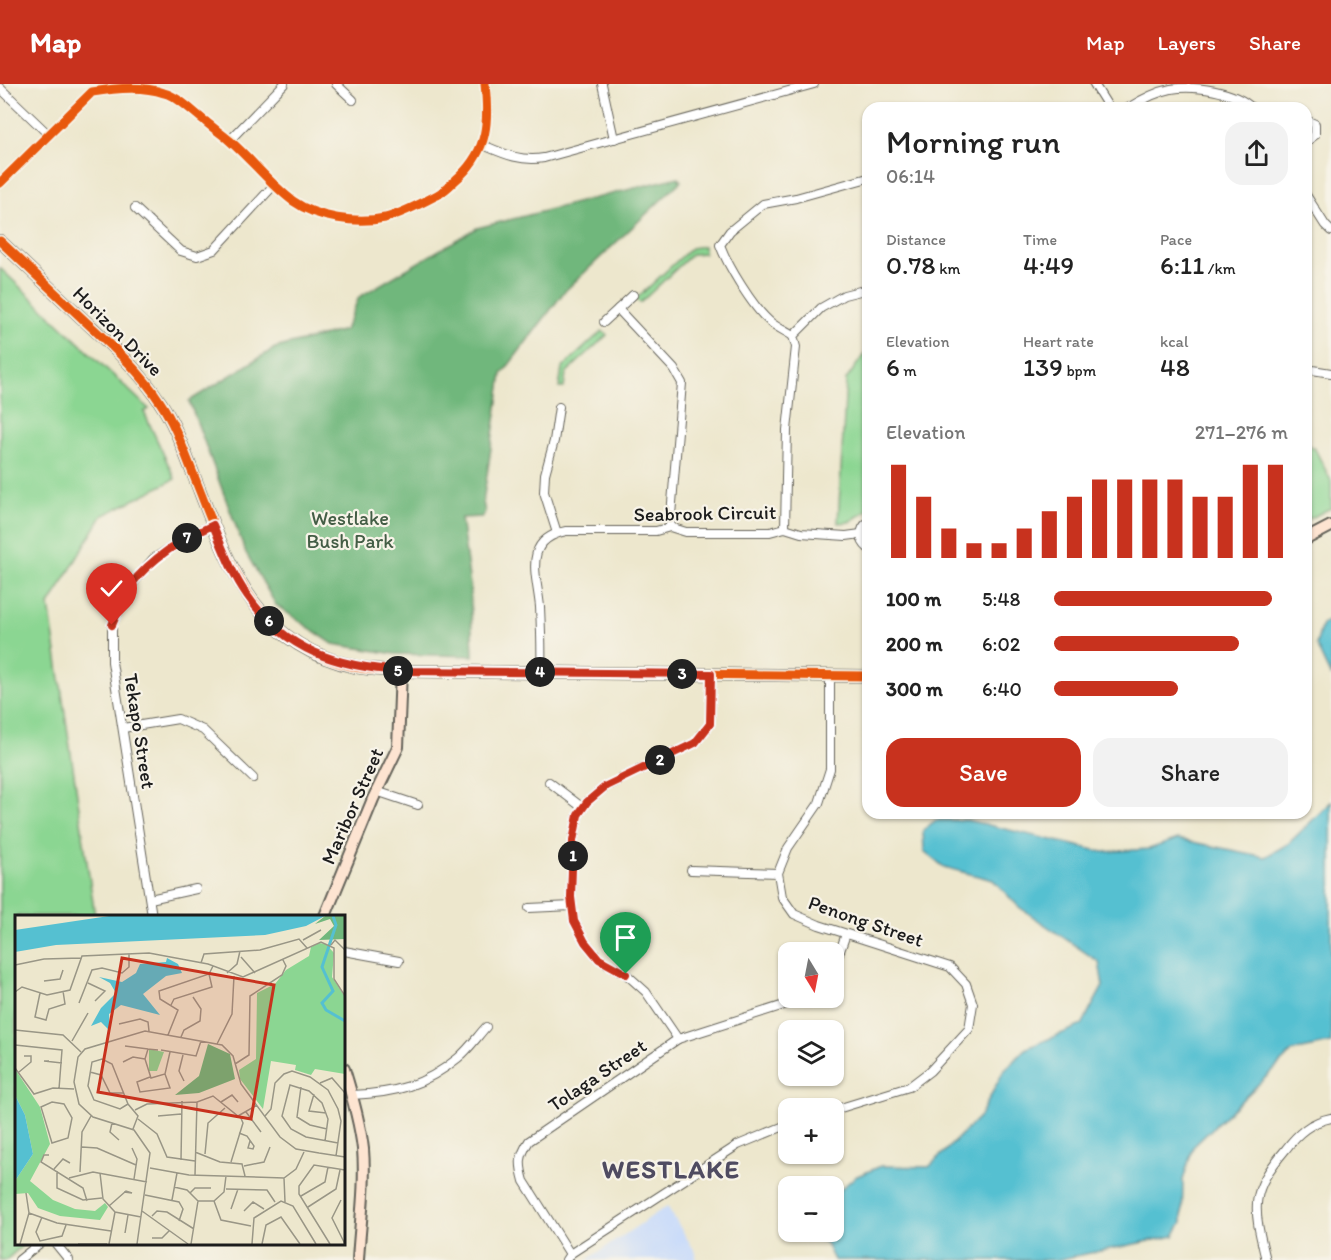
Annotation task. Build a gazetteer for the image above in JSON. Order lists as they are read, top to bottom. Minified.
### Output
{"streets":{"street":["Horizon Drive","Seabrook Circuit","Tekapo Street","Maribor Street","Penong Street","Tolaga Street"]},"crossings":[["Horizon Drive","Tekapo Street"],["Horizon Drive","Maribor Street"]],"districts":["WESTLAKE"],"parks":["Westlake Bush Park"],"north":"bottom","page":{"header":"Map","nav":["Map","Layers","Share"],"heading":["Morning run","06:14"],"stats":[["Distance","0.78 km"],["Time","4:49"],["Pace","6:11 /km"],["Elevation","6 m"],["Heart rate","139 bpm"],["kcal","48"]],"chart":["Elevation","271–276 m"],"pins":["7","6","5","4","3","2","1"],"list":[{"name":"100 m","note":"5:48"},{"name":"200 m","note":"6:02"},{"name":"300 m","note":"6:40"}],"buttons":["Save","Share"],"map_buttons":["+","−"]}}
